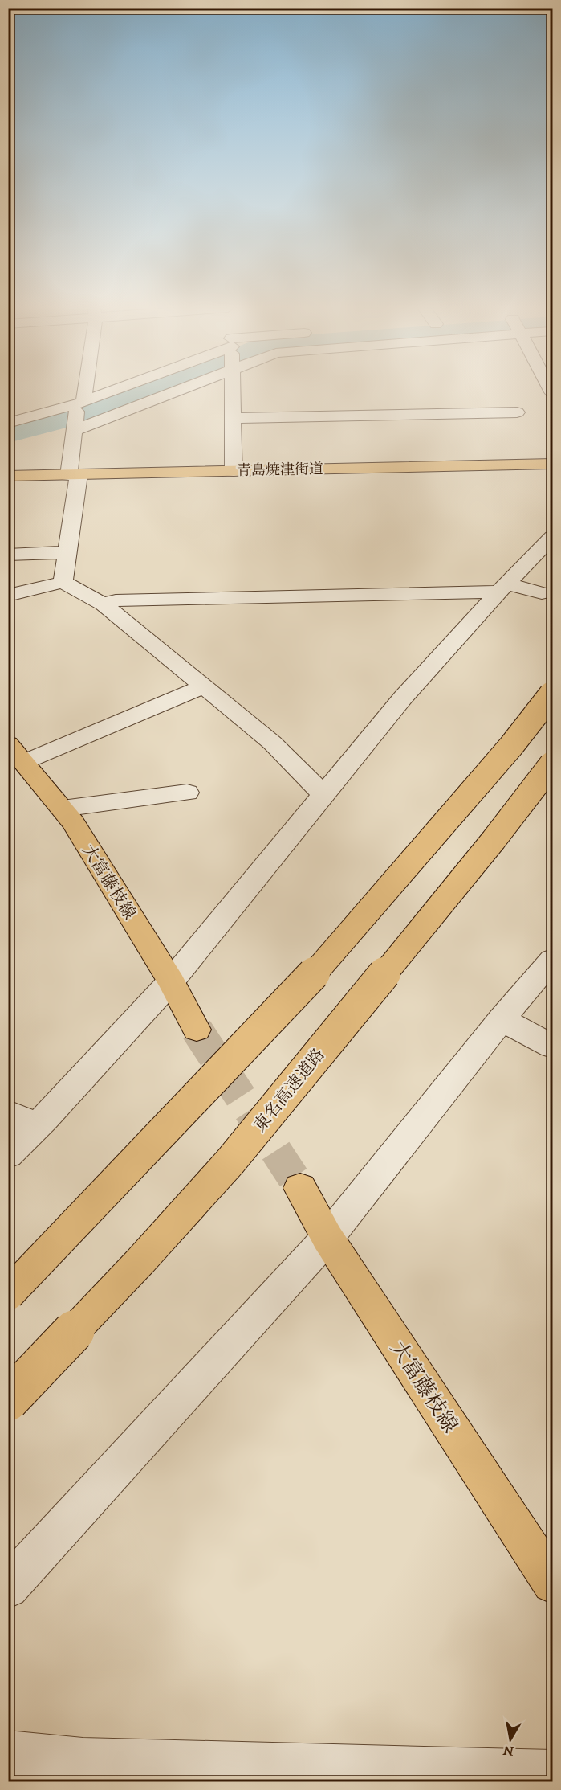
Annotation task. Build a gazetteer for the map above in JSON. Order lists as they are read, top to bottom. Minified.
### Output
{"streets":{"main road":["青島焼津街道","大富藤枝線","東名高速道路"]},"north":"bottom"}
